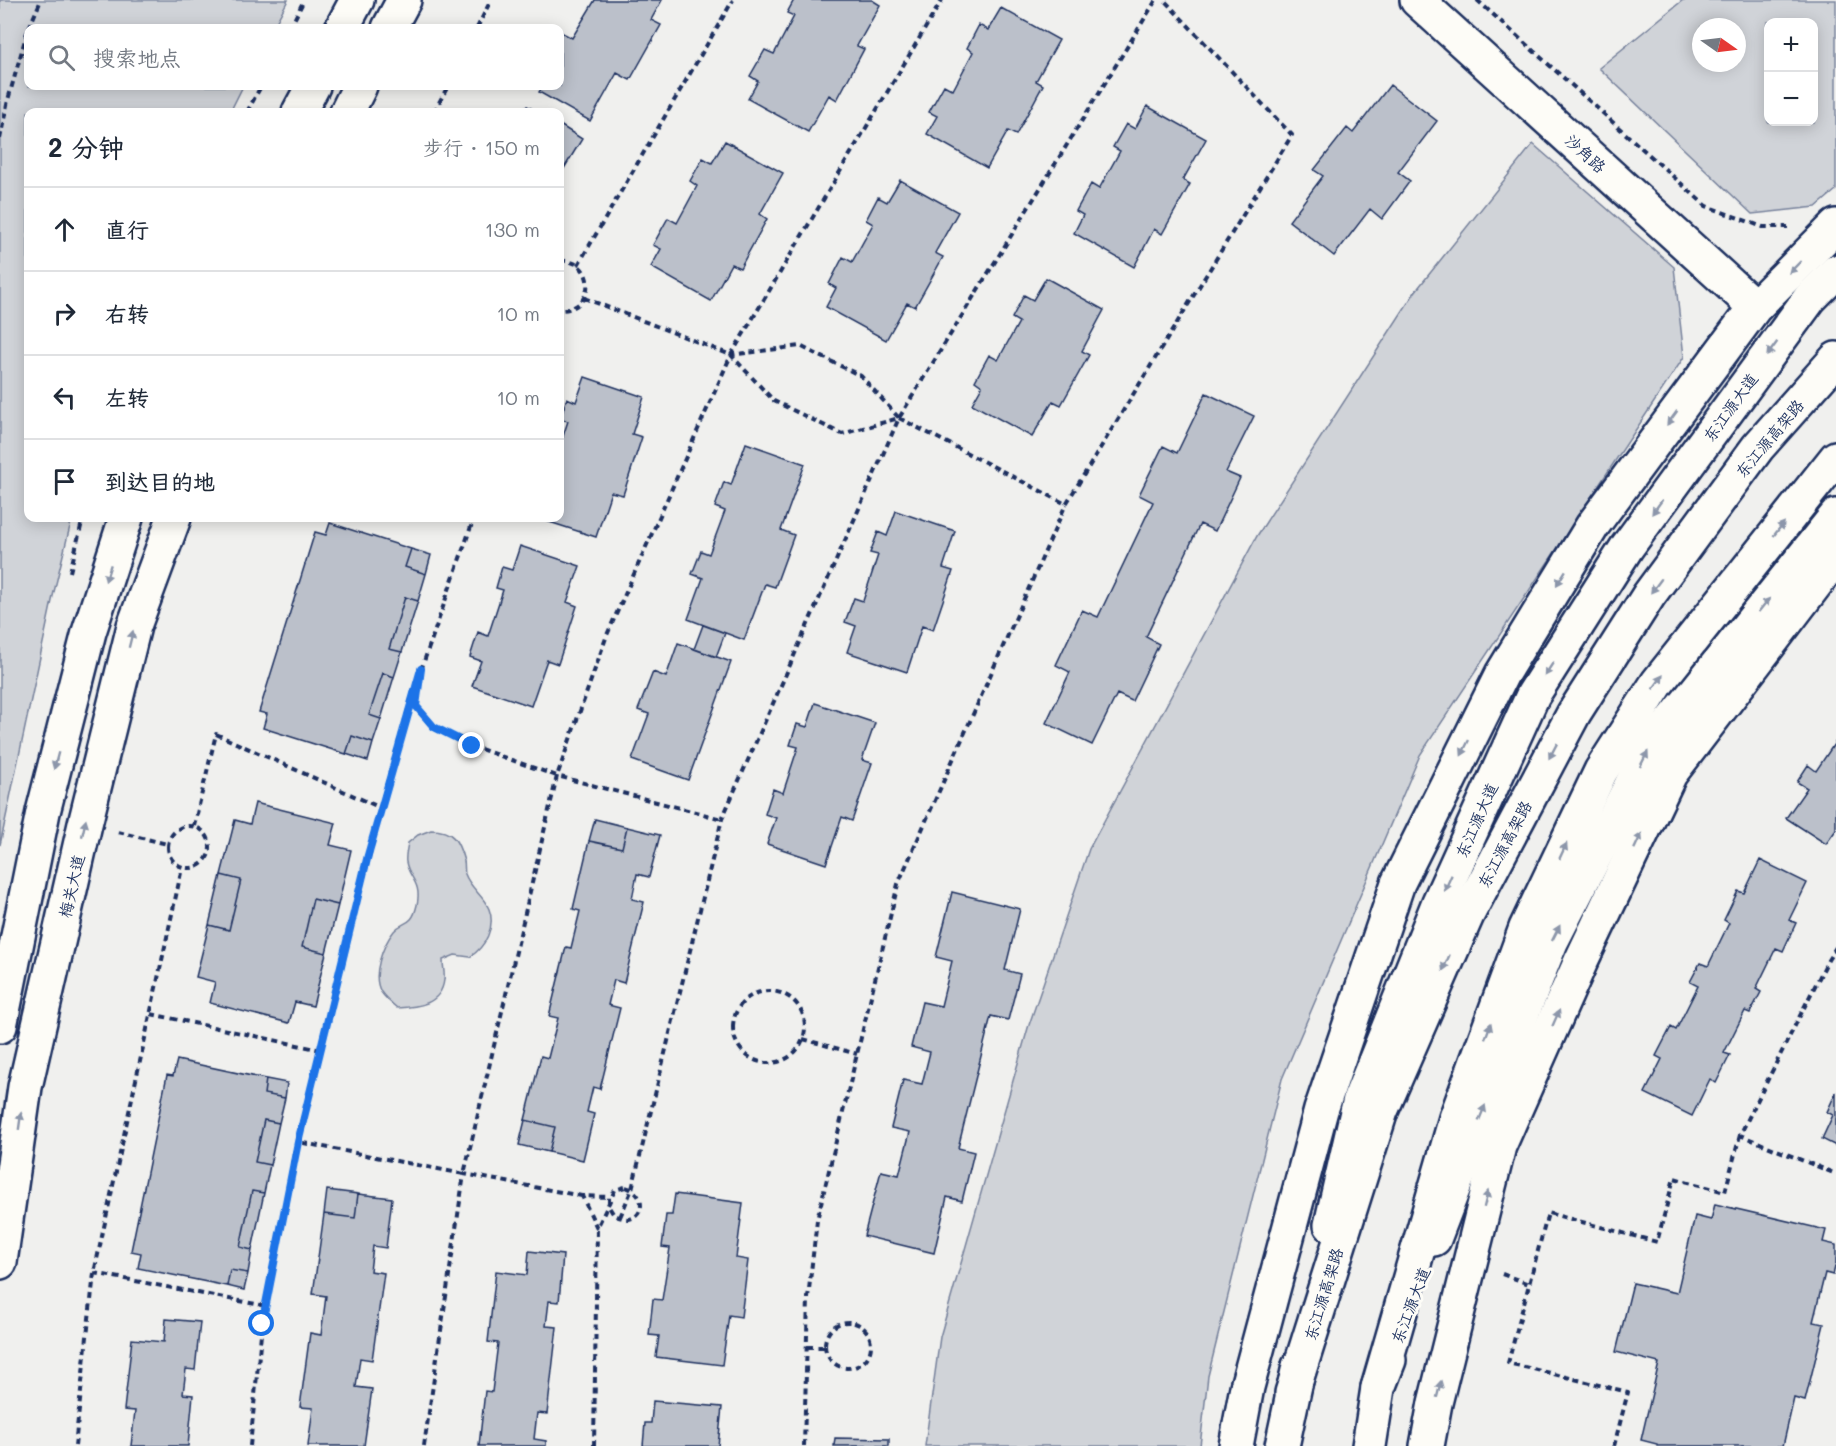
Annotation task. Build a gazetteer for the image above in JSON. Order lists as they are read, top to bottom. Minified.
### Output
{"streets":{"main road":["沙角路","东江源大道","东江源高架路","梅关大道"]},"crossings":[["东江源大道","东江源高架路"]],"north":"right","page":{"map_buttons":["+","−"],"search":"搜索地点","heading":["2 分钟","步行 · 150 m"],"list":[["直行","130 m"],["右转","10 m"],["左转","10 m"],"到达目的地"]}}
